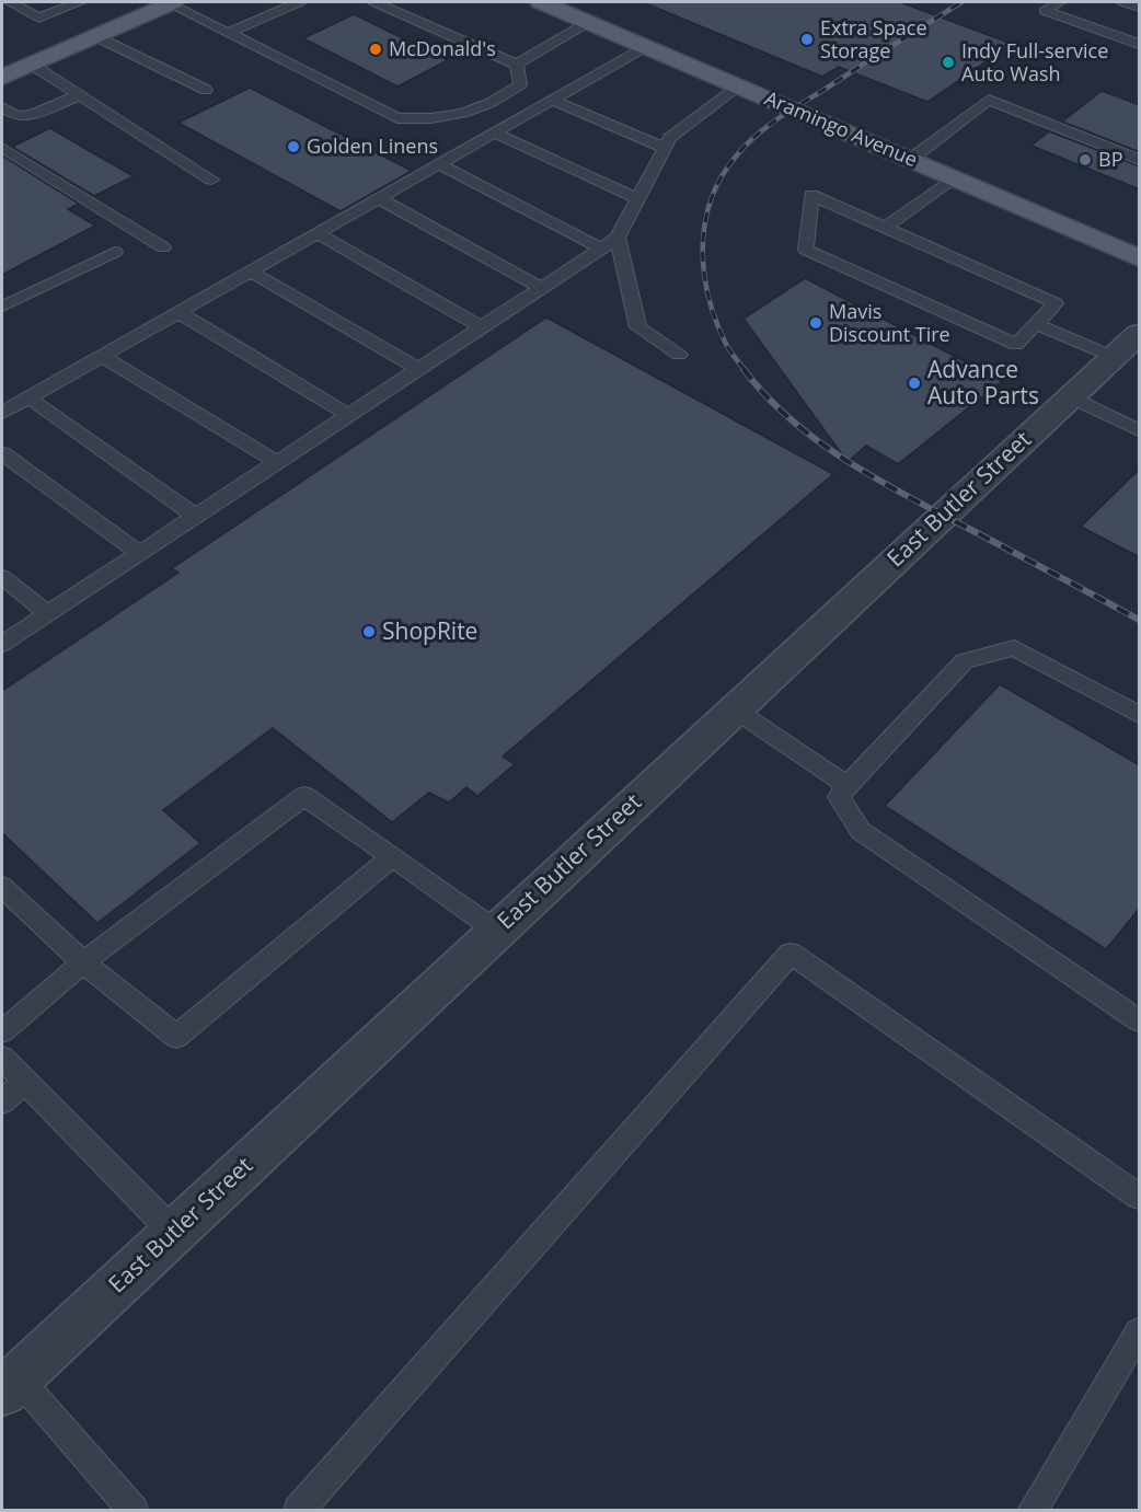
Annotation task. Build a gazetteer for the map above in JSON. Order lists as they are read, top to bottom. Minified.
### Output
{"streets":{"main road":["Aramingo Avenue"],"street":["East Butler Street"]},"places":["Extra Space Storage","McDonald's","Indy Full-service Auto Wash","Golden Linens","BP","Mavis Discount Tire","Advance Auto Parts","ShopRite"]}
